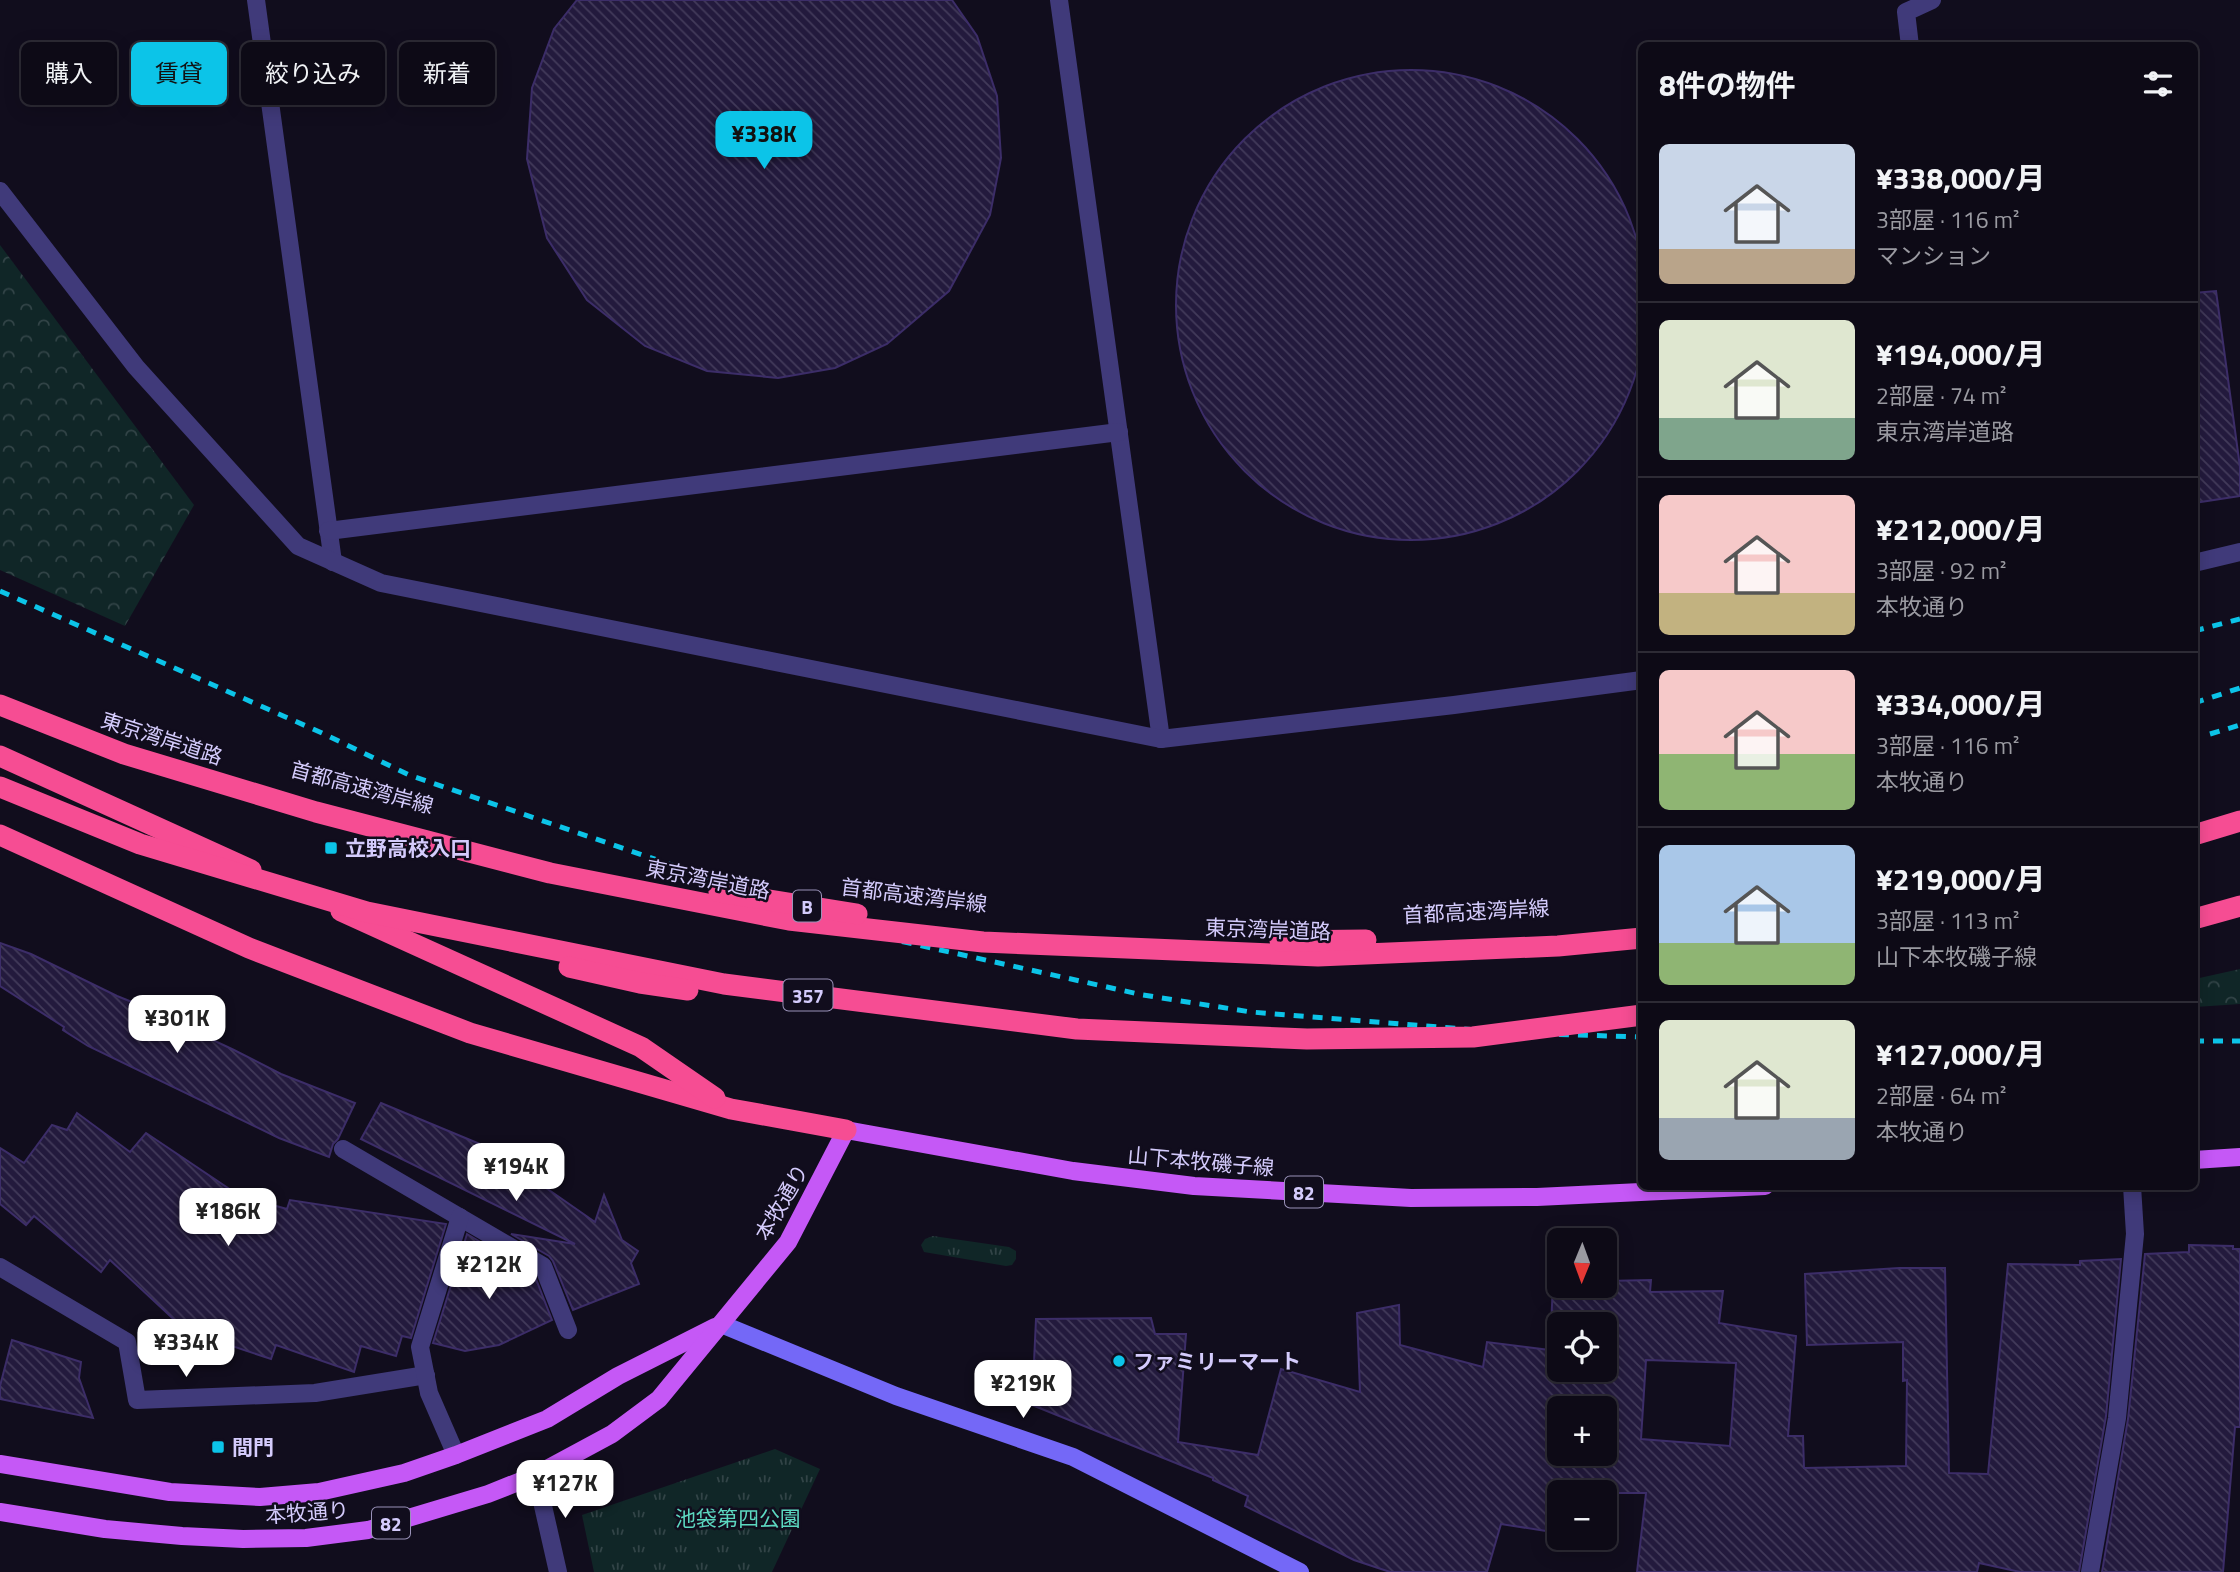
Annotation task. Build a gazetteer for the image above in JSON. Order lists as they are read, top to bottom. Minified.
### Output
{"streets":{"highway":["東京湾岸道路","首都高速湾岸線","B","357"],"main road":["山下本牧磯子線","82","本牧通り"]},"crossings":[["山下本牧磯子線","本牧通り"]],"parks":["池袋第四公園"],"places":{"transit":["立野高校入口","間門"],"other":["ファミリーマート"]},"north":"bottom","page":{"chip":["購入","賃貸","絞り込み","新着"],"heading":"8件の物件","price":["¥338K","¥301K","¥194K","¥186K","¥212K","¥334K","¥219K","¥127K"],"list":[{"name":"¥338,000/月","note":"3部屋 · 116 m² · マンション"},{"name":"¥194,000/月","note":"2部屋 · 74 m² · 東京湾岸道路"},{"name":"¥212,000/月","note":"3部屋 · 92 m² · 本牧通り"},{"name":"¥334,000/月","note":"3部屋 · 116 m² · 本牧通り"},{"name":"¥219,000/月","note":"3部屋 · 113 m² · 山下本牧磯子線"},{"name":"¥127,000/月","note":"2部屋 · 64 m² · 本牧通り"}],"map_buttons":["+","−"]}}
